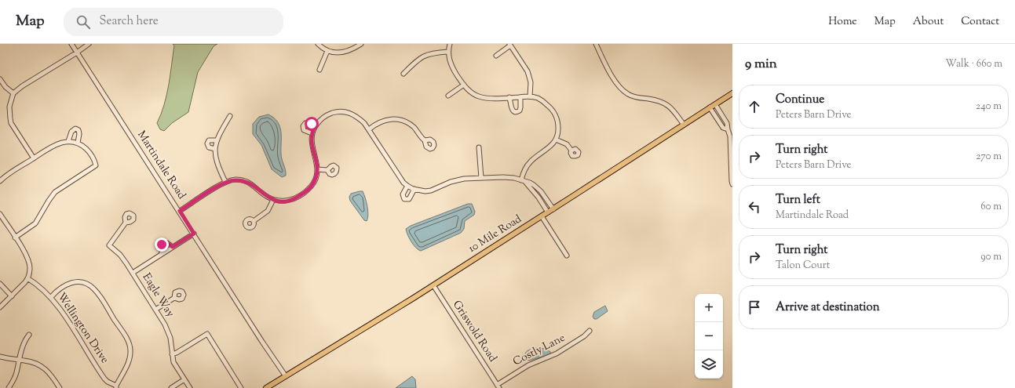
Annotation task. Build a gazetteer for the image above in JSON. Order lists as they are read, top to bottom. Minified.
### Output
{"streets":{"main road":["10 Mile Road"],"street":["Martindale Road","Eagle Way","Wellington Drive","Griswold Road","Costly Lane"]},"crossings":[["Martindale Road","10 Mile Road"],["10 Mile Road","Griswold Road"],["Griswold Road","Costly Lane"]],"page":{"header":"Map","search":"Search here","nav":["Home","Map","About","Contact"],"heading":["9 min","Walk · 660 m"],"list":[["Continue","Peters Barn Drive","240 m"],["Turn right","Peters Barn Drive","270 m"],["Turn left","Martindale Road","60 m"],["Turn right","Talon Court","90 m"],"Arrive at destination"],"map_buttons":["+","−"]}}
